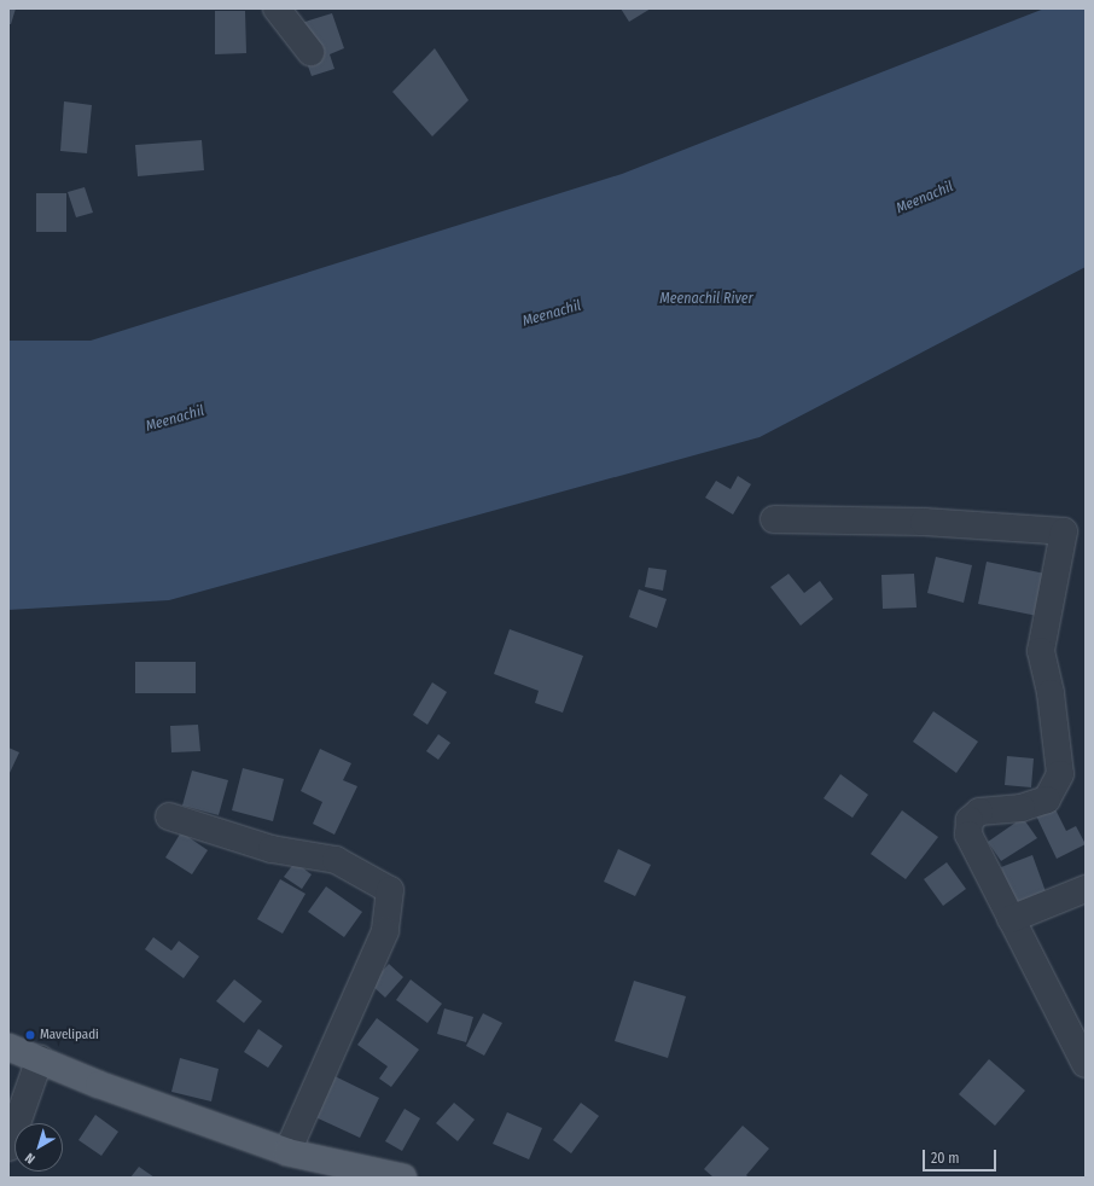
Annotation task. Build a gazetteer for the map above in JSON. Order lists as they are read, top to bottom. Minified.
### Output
{"water":["Meenachil","Meenachil River"],"places":["Mavelipadi"],"scale_bar":"20 m","north":"bottom left"}
